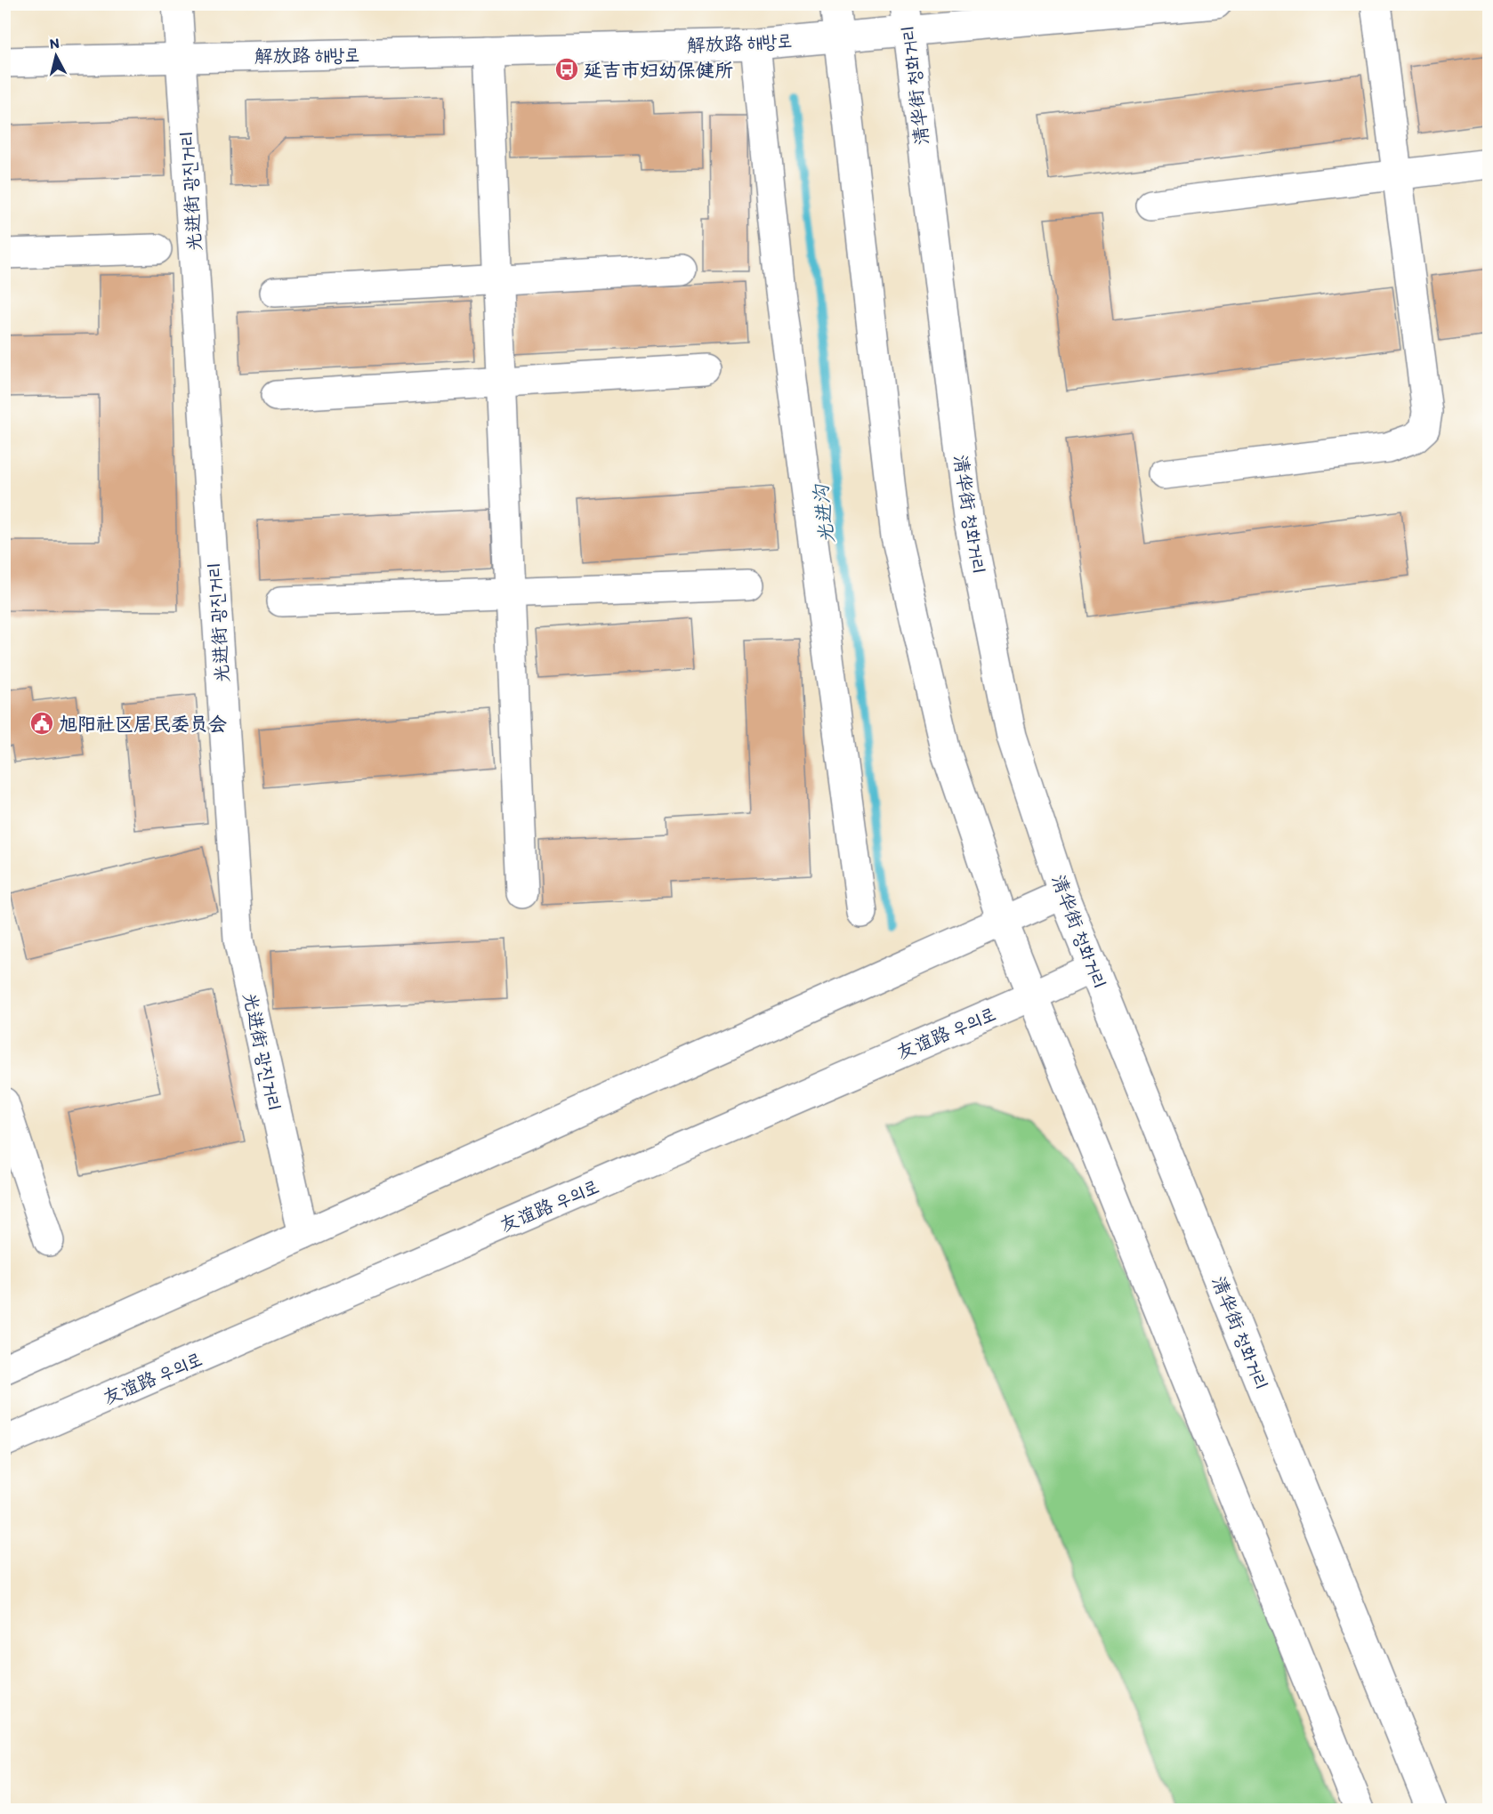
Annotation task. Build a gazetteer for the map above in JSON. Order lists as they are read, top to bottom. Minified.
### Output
{"streets":{"main road":["解放路 해방로","清华街 청화거리","光进街 광진거리","友谊路 우의로"]},"crossings":[["解放路 해방로","清华街 청화거리"],["解放路 해방로","光进街 광진거리"],["清华街 청화거리","友谊路 우의로"]],"water":["光进沟"],"places":{"bus stop":["延吉市妇幼保健所"],"public building":["旭阳社区居民委员会"]},"north":"top"}
